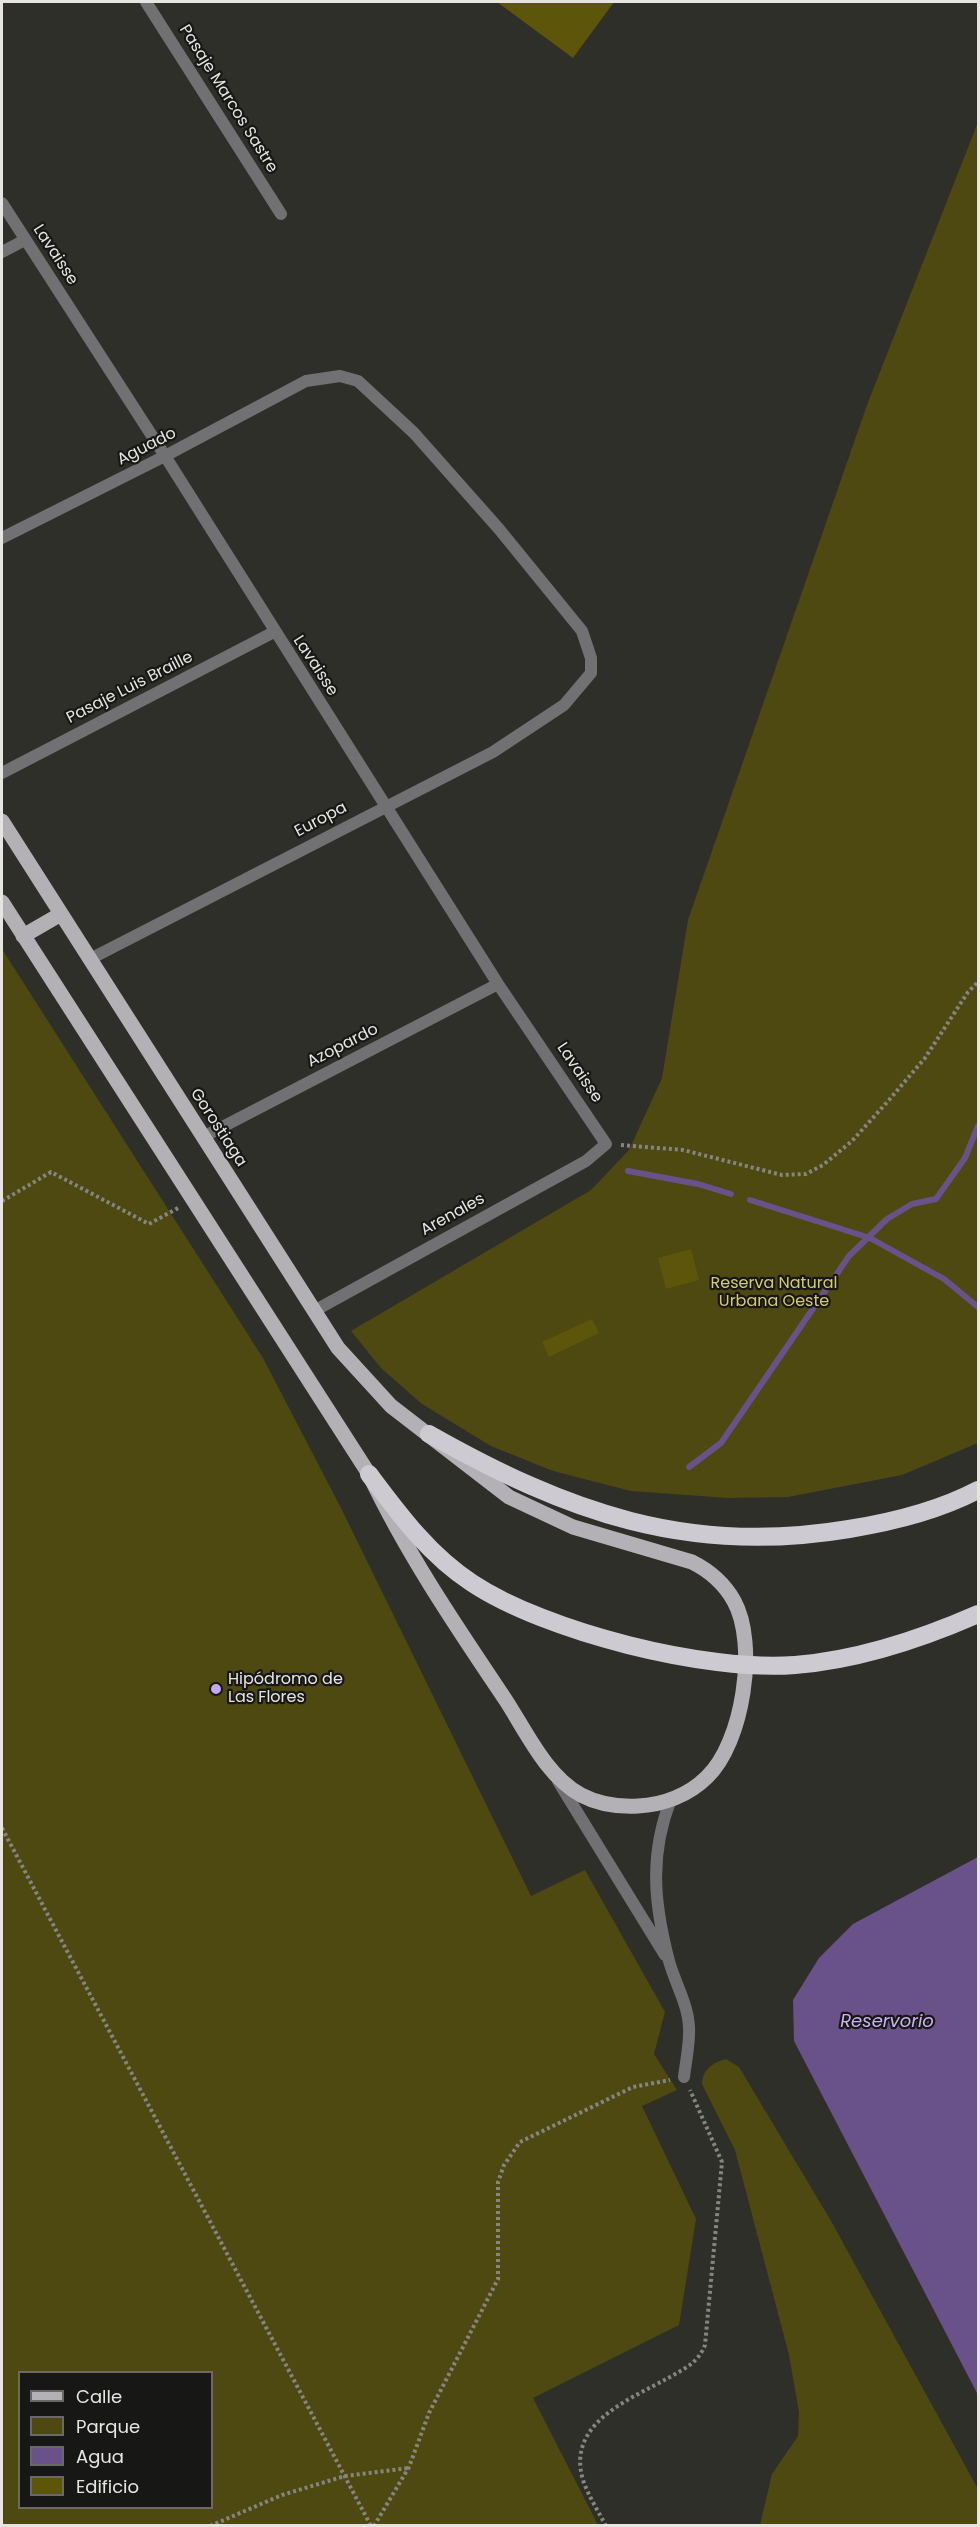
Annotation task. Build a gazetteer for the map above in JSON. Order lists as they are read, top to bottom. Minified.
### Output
{"streets":{"main road":["Gorostiaga"],"street":["Pasaje Marcos Sastre","Lavaisse","Aguado","Pasaje Luis Braille","Europa","Azopardo","Arenales"]},"crossings":[["Lavaisse","Aguado"],["Lavaisse","Pasaje Luis Braille"],["Lavaisse","Europa"],["Lavaisse","Azopardo"],["Lavaisse","Arenales"],["Aguado","Europa"],["Europa","Gorostiaga"],["Azopardo","Gorostiaga"],["Gorostiaga","Arenales"]],"water":["Reservorio"],"parks":["Reserva Natural Urbana Oeste"],"places":["Hipódromo de Las Flores"],"legend":["Calle","Parque","Agua","Edificio"]}
